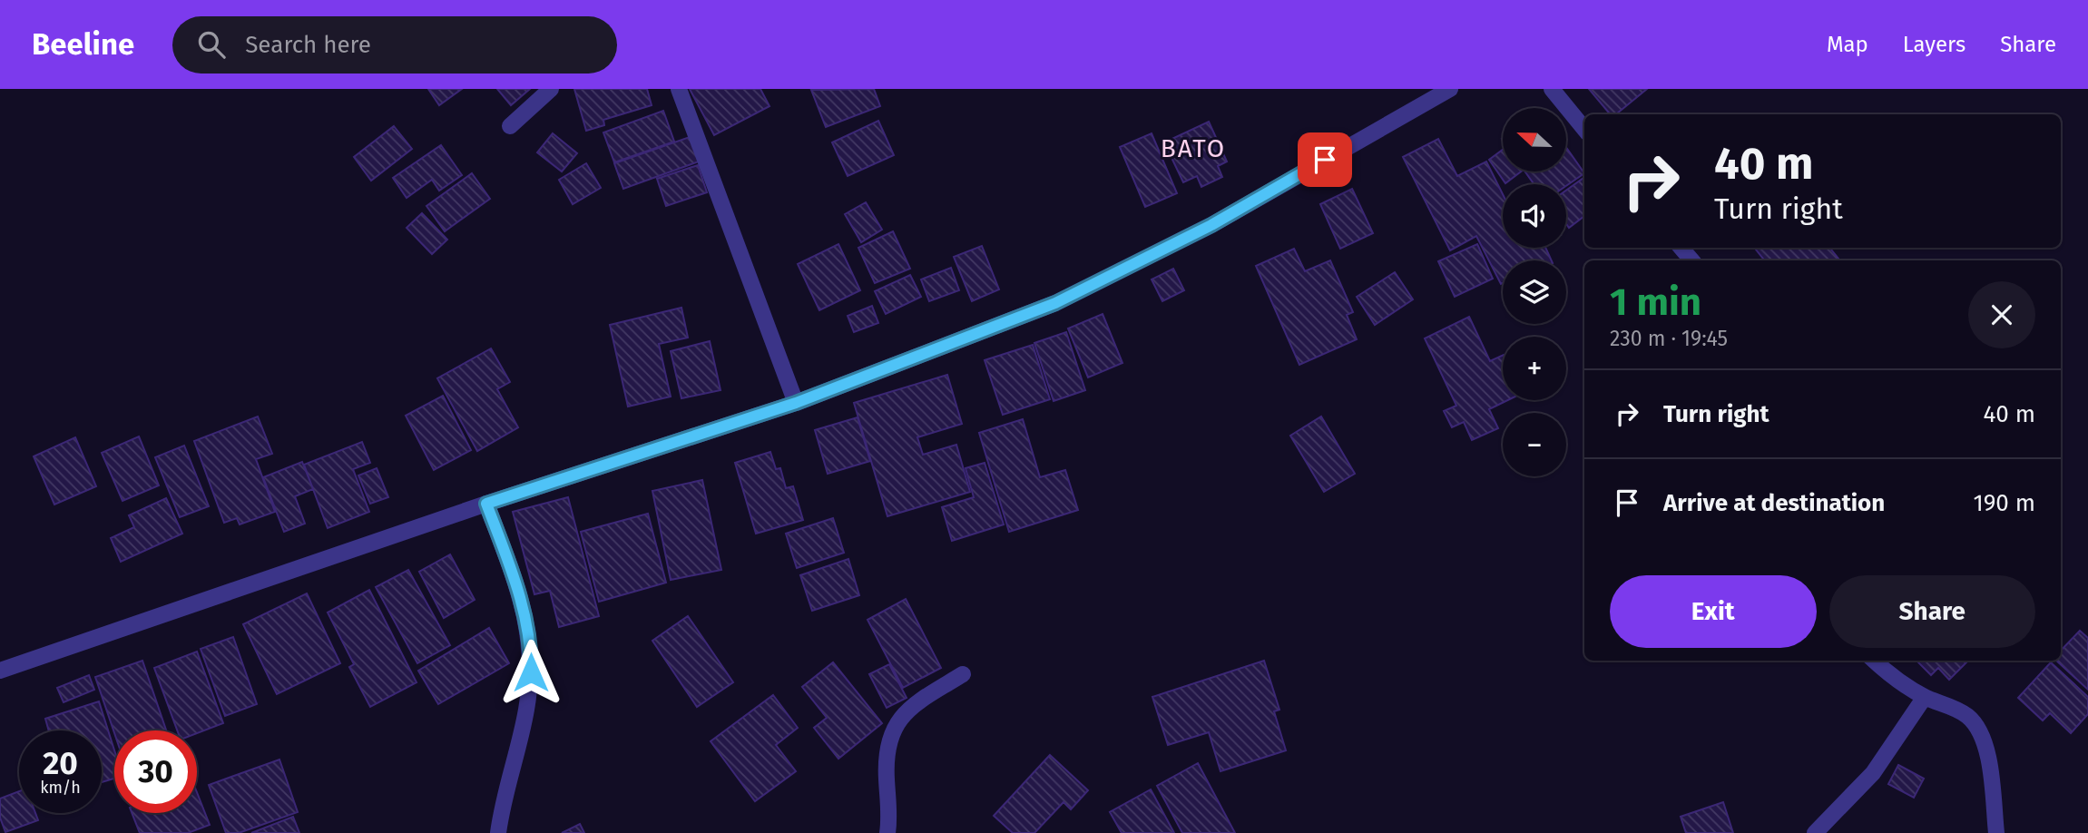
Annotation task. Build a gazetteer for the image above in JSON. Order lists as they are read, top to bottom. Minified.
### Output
{"districts":["BATO"],"north":"left","page":{"header":"Beeline","search":"Search here","nav":["Map","Layers","Share"],"map_buttons":["+","−"],"turn":["40 m","Turn right"],"heading":["1 min","230 m · 19:45"],"list":[{"name":"Turn right","value":"40 m"},{"name":"Arrive at destination","value":"190 m"}],"buttons":["Exit","Share"],"speed":"20 km/h","limit":"30"}}
